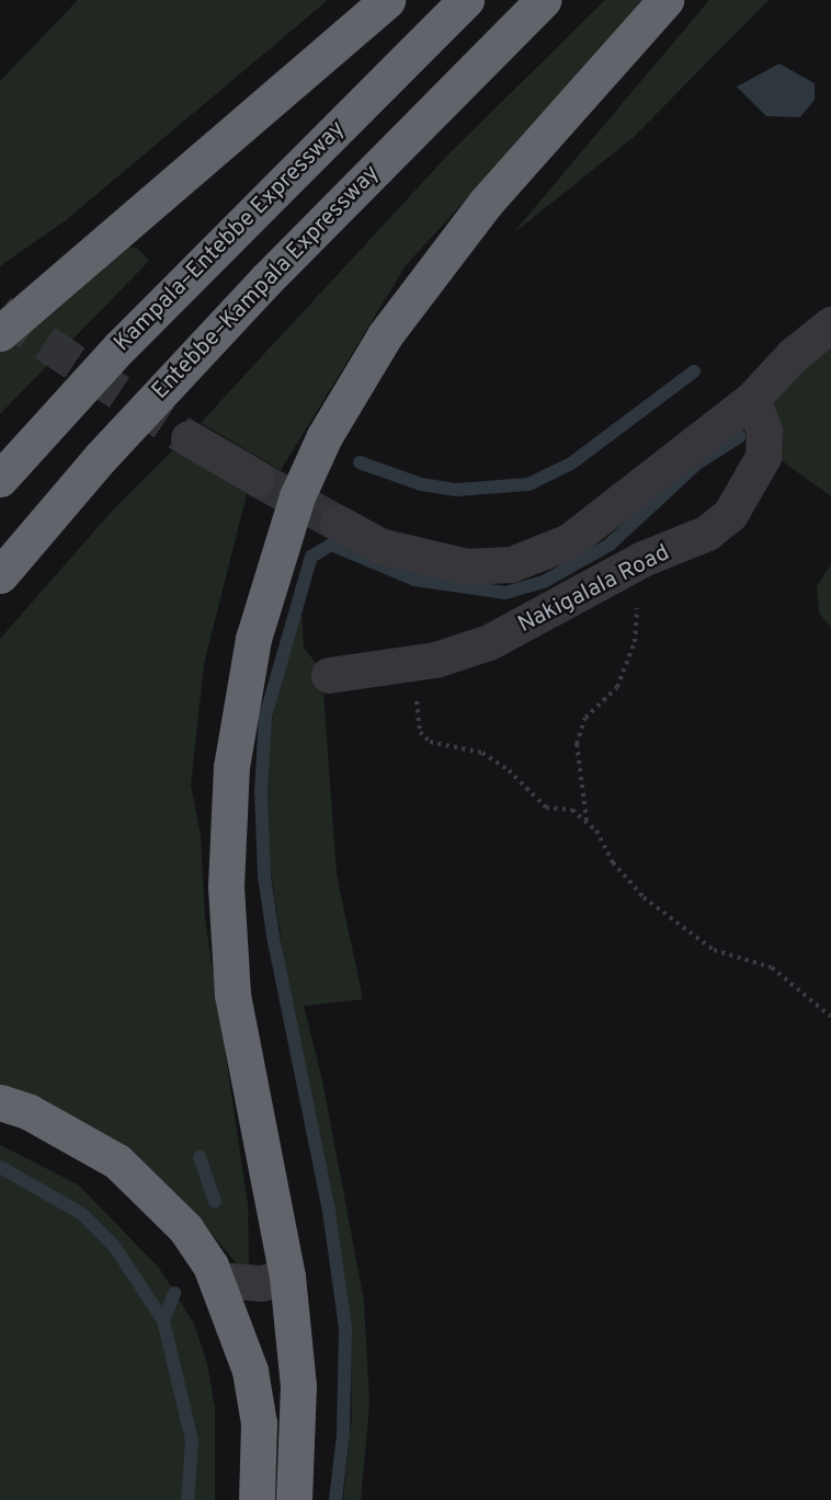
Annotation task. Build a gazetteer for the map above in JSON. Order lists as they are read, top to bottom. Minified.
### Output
{"streets":{"highway":["Kampala–Entebbe Expressway","Entebbe–Kampala Expressway"],"street":["Nakigalala Road"]}}
